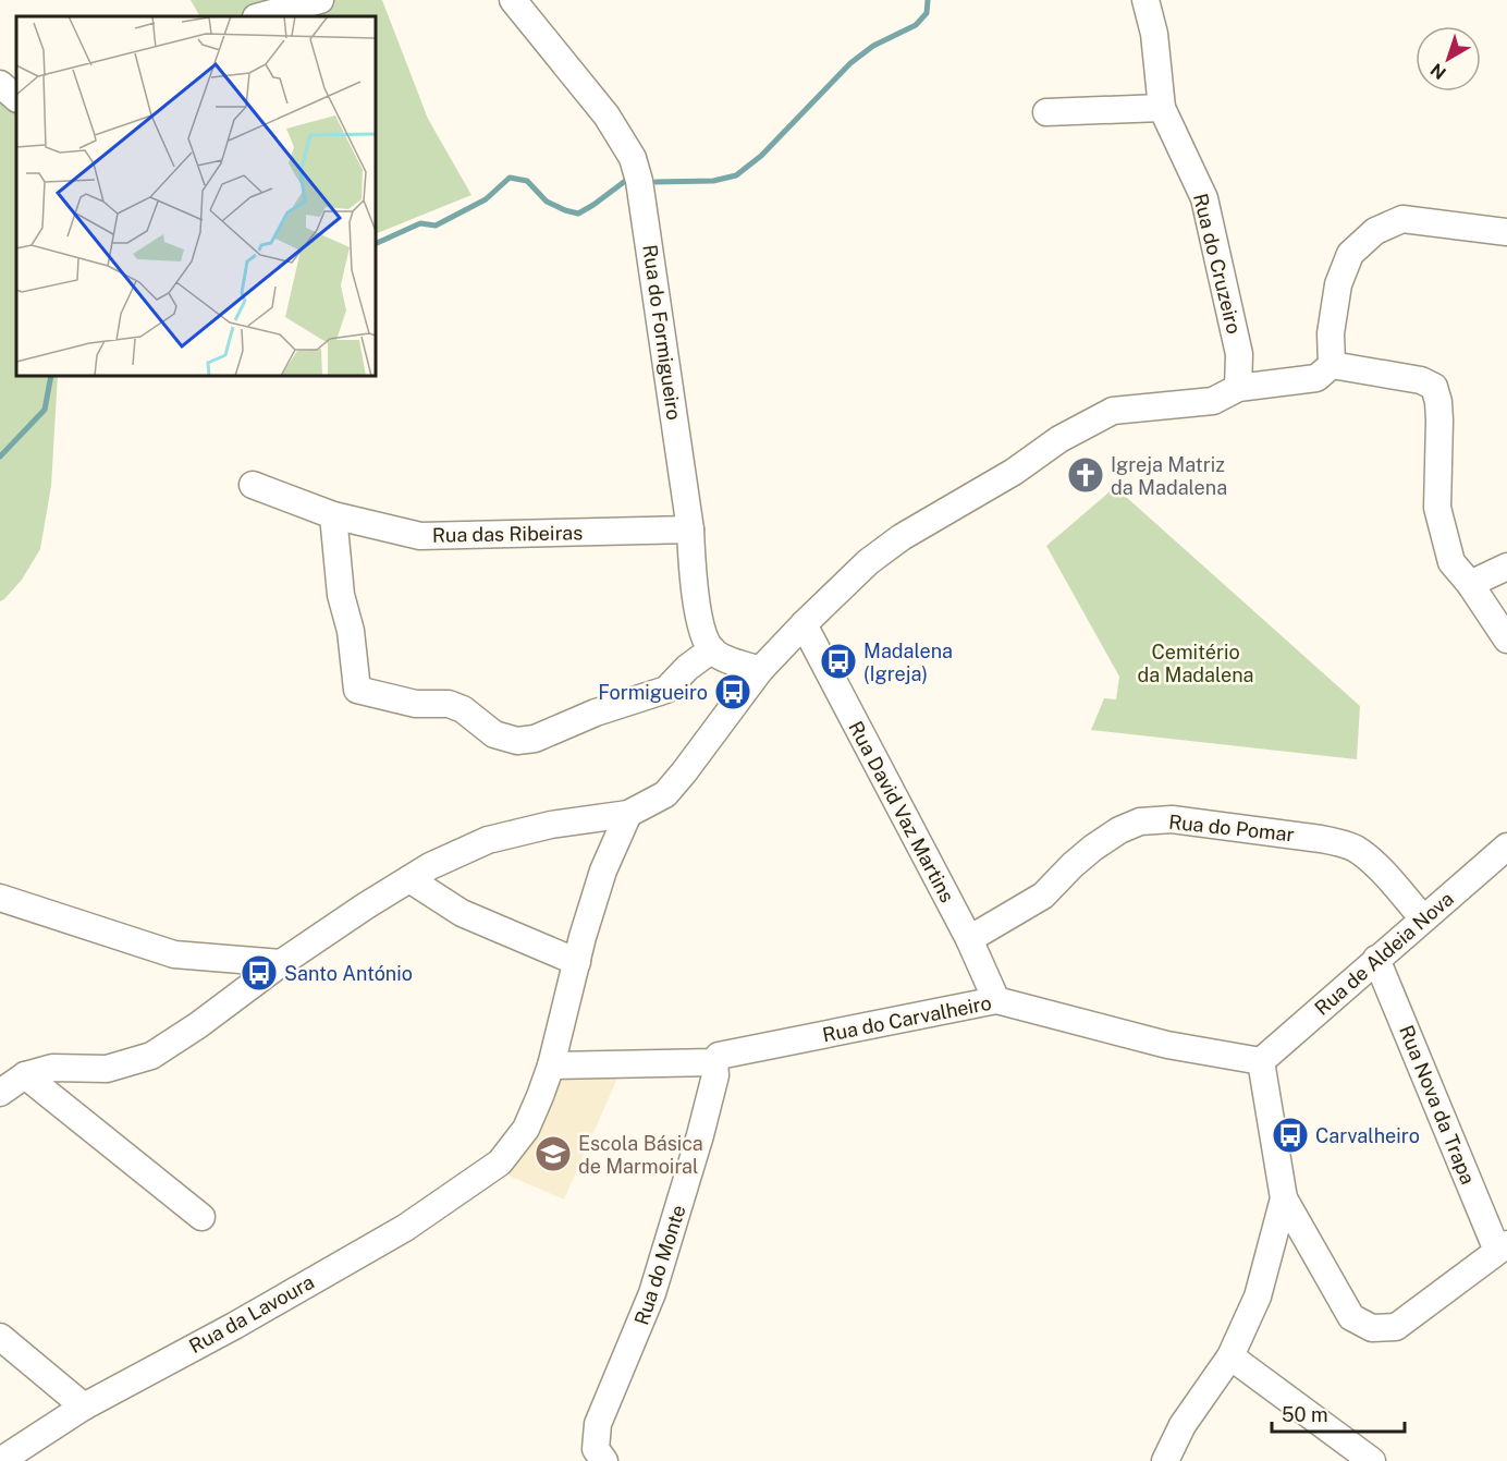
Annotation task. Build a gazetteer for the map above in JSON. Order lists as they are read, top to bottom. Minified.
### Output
{"streets":{"street":["Rua do Cruzeiro","Rua do Formigueiro","Rua das Ribeiras","Rua David Vaz Martins","Rua do Pomar","Rua de Aldeia Nova","Rua do Carvalheiro","Rua Nova da Trapa","Rua do Monte","Rua da Lavoura"]},"crossings":[["Rua do Formigueiro","Rua das Ribeiras"],["Rua David Vaz Martins","Rua do Pomar"],["Rua David Vaz Martins","Rua do Carvalheiro"],["Rua do Pomar","Rua de Aldeia Nova"],["Rua de Aldeia Nova","Rua do Carvalheiro"],["Rua de Aldeia Nova","Rua Nova da Trapa"],["Rua do Carvalheiro","Rua do Monte"],["Rua do Carvalheiro","Rua da Lavoura"]],"parks":["Cemitério da Madalena"],"places":{"church":["Igreja Matriz da Madalena"],"bus stop":["Madalena (Igreja)","Formigueiro","Santo António","Carvalheiro"],"school or university":["Escola Básica de Marmoiral"]},"scale_bar":"50 m","north":"bottom left"}
